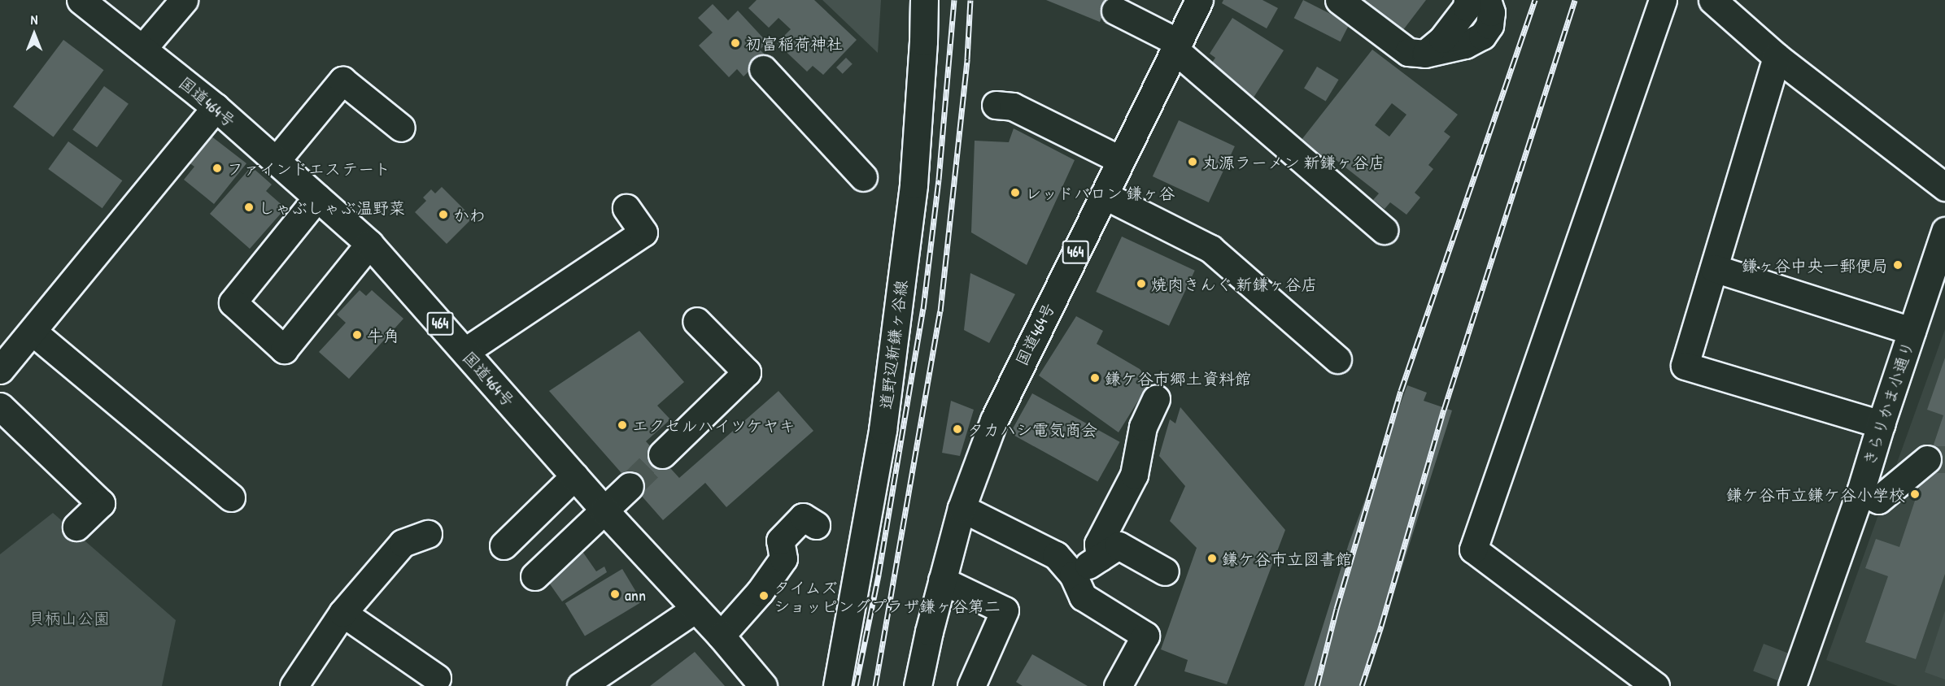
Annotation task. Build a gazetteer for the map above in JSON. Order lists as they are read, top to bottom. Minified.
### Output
{"streets":{"main road":["国道464号","464","道野辺新鎌ヶ谷線","きらりかま小通り"]},"parks":["貝柄山公園"],"places":["初富稲荷神社","丸源ラーメン 新鎌ヶ谷店","ファインドエステート","レッドバロン 鎌ヶ谷","しゃぶしゃぶ温野菜","かわ","鎌ヶ谷中央一郵便局","焼肉きんぐ 新鎌ヶ谷店","牛角","鎌ケ谷市郷土資料館","エクセルハイツケヤキ","タカハシ電気商会","鎌ケ谷市立鎌ケ谷小学校","鎌ケ谷市立図書館","ann","タイムズ ショッピングプラザ鎌ヶ谷第二"],"north":"top"}
